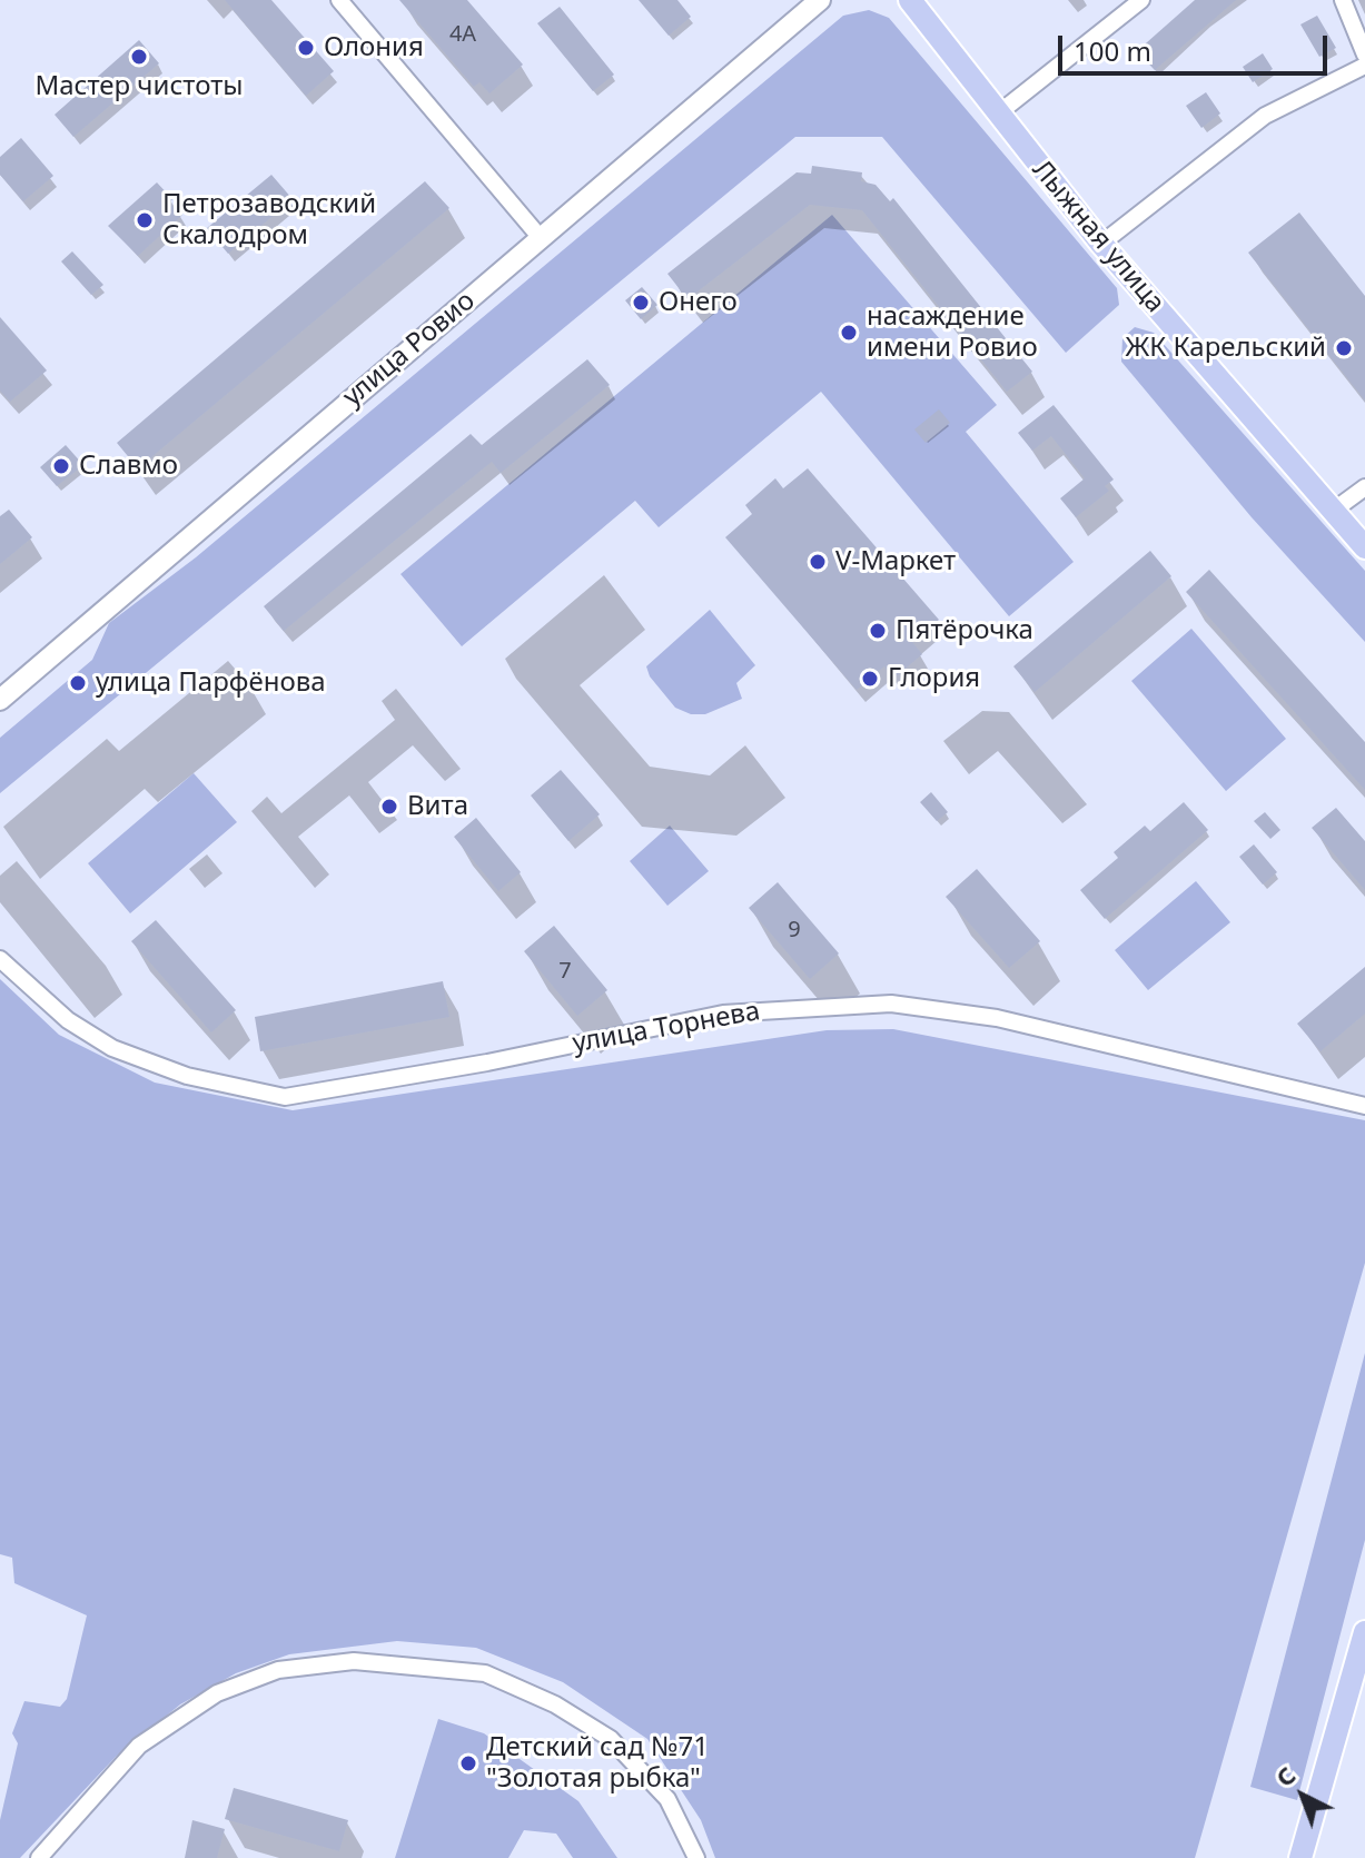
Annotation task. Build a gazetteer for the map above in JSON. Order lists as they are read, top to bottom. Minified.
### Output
{"streets":{"main road":["Лыжная улица","улица Ровио"],"street":["улица Торнева"]},"places":["Олония","Мастер чистоты","Петрозаводский Скалодром","Онего","насаждение имени Ровио","ЖК Карельский","Славмо","V-Маркет","Пятёрочка","Глория","улица Парфёнова","Вита","Детский сад №71 \"Золотая рыбка\""],"house_numbers":["4А","9","7"],"scale_bar":"100 m","north":"top left"}
